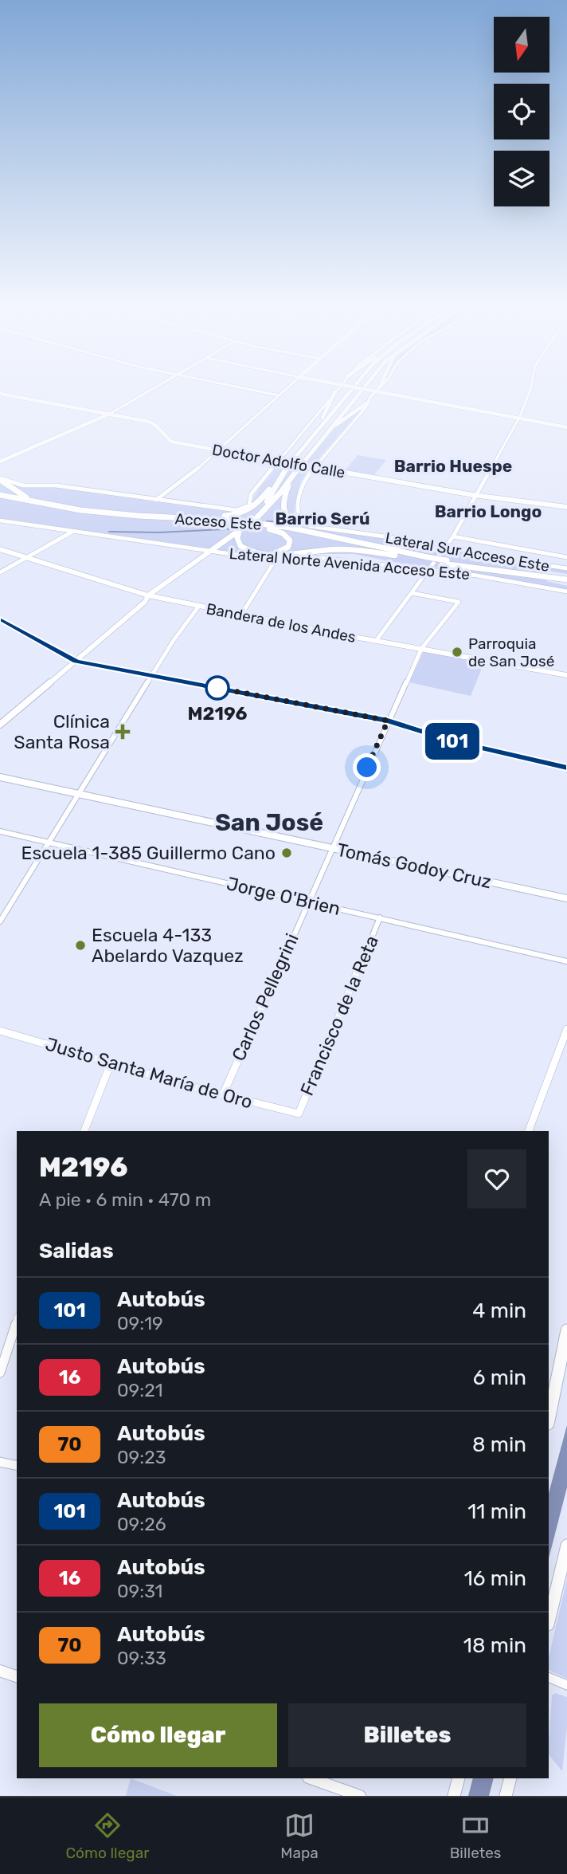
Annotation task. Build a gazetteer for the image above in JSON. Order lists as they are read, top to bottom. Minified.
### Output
{"streets":{"highway":["Acceso Este"],"main road":["Doctor Adolfo Calle","Bandera de los Andes","Tomás Godoy Cruz"],"street":["Lateral Sur Acceso Este","Lateral Norte Avenida Acceso Este","Jorge O'Brien","Carlos Pellegrini","Francisco de la Reta","Justo Santa María de Oro"]},"crossings":[["Doctor Adolfo Calle","Lateral Sur Acceso Este"],["Bandera de los Andes","Carlos Pellegrini"],["Tomás Godoy Cruz","Carlos Pellegrini"],["Jorge O'Brien","Carlos Pellegrini"],["Jorge O'Brien","Francisco de la Reta"],["Carlos Pellegrini","Justo Santa María de Oro"],["Francisco de la Reta","Justo Santa María de Oro"]],"districts":["Barrio Huespe","Barrio Longo","Barrio Serú","San José"],"places":{"other":["Parroquia de San José","M2196","Escuela 1-385 Guillermo Cano","Escuela 4-133 Abelardo Vazquez"],"health":["Clínica Santa Rosa"]},"lines":["bus line 101"],"north":"bottom","page":{"on_map":"101","heading":[["M2196","A pie · 6 min · 470 m"],"Salidas"],"list":[{"mark":"101","name":"Autobús","note":"09:19","value":"4 min"},{"mark":"16","name":"Autobús","note":"09:21","value":"6 min"},{"mark":"70","name":"Autobús","note":"09:23","value":"8 min"},{"mark":"101","name":"Autobús","note":"09:26","value":"11 min"},{"mark":"16","name":"Autobús","note":"09:31","value":"16 min"},{"mark":"70","name":"Autobús","note":"09:33","value":"18 min"}],"buttons":["Cómo llegar","Billetes"],"tabs":["Cómo llegar","Mapa","Billetes"]}}
